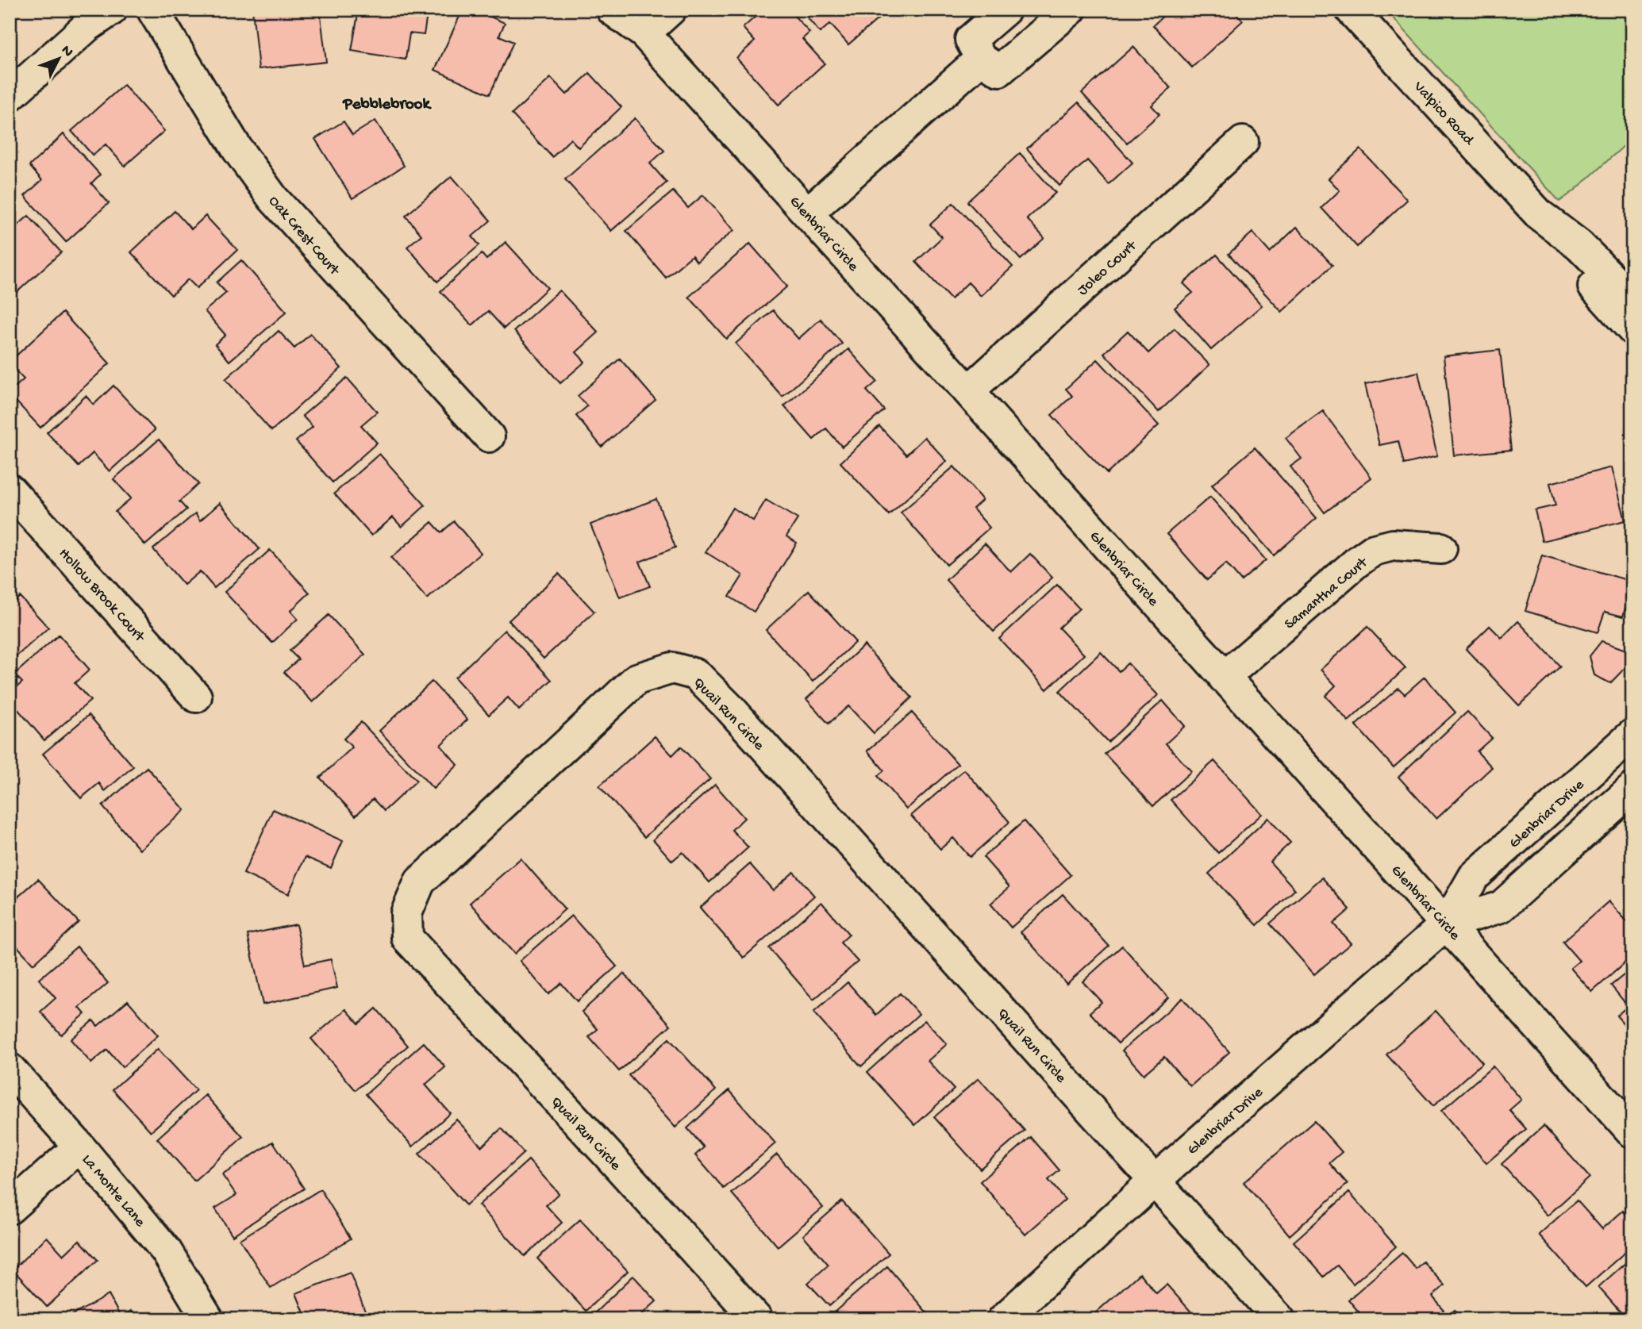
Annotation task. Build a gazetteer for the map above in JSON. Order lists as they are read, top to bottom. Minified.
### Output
{"streets":{"street":["Valpico Road","Glenbriar Circle","Oak Crest Court","Joleo Court","Samantha Court","Hollow Brook Court","Quail Run Circle","Glenbriar Drive","La Monte Lane"]},"crossings":[["Glenbriar Circle","Joleo Court"],["Glenbriar Circle","Samantha Court"],["Glenbriar Circle","Glenbriar Drive"],["Quail Run Circle","Glenbriar Drive"]],"districts":["Pebblebrook"],"north":"top right"}
